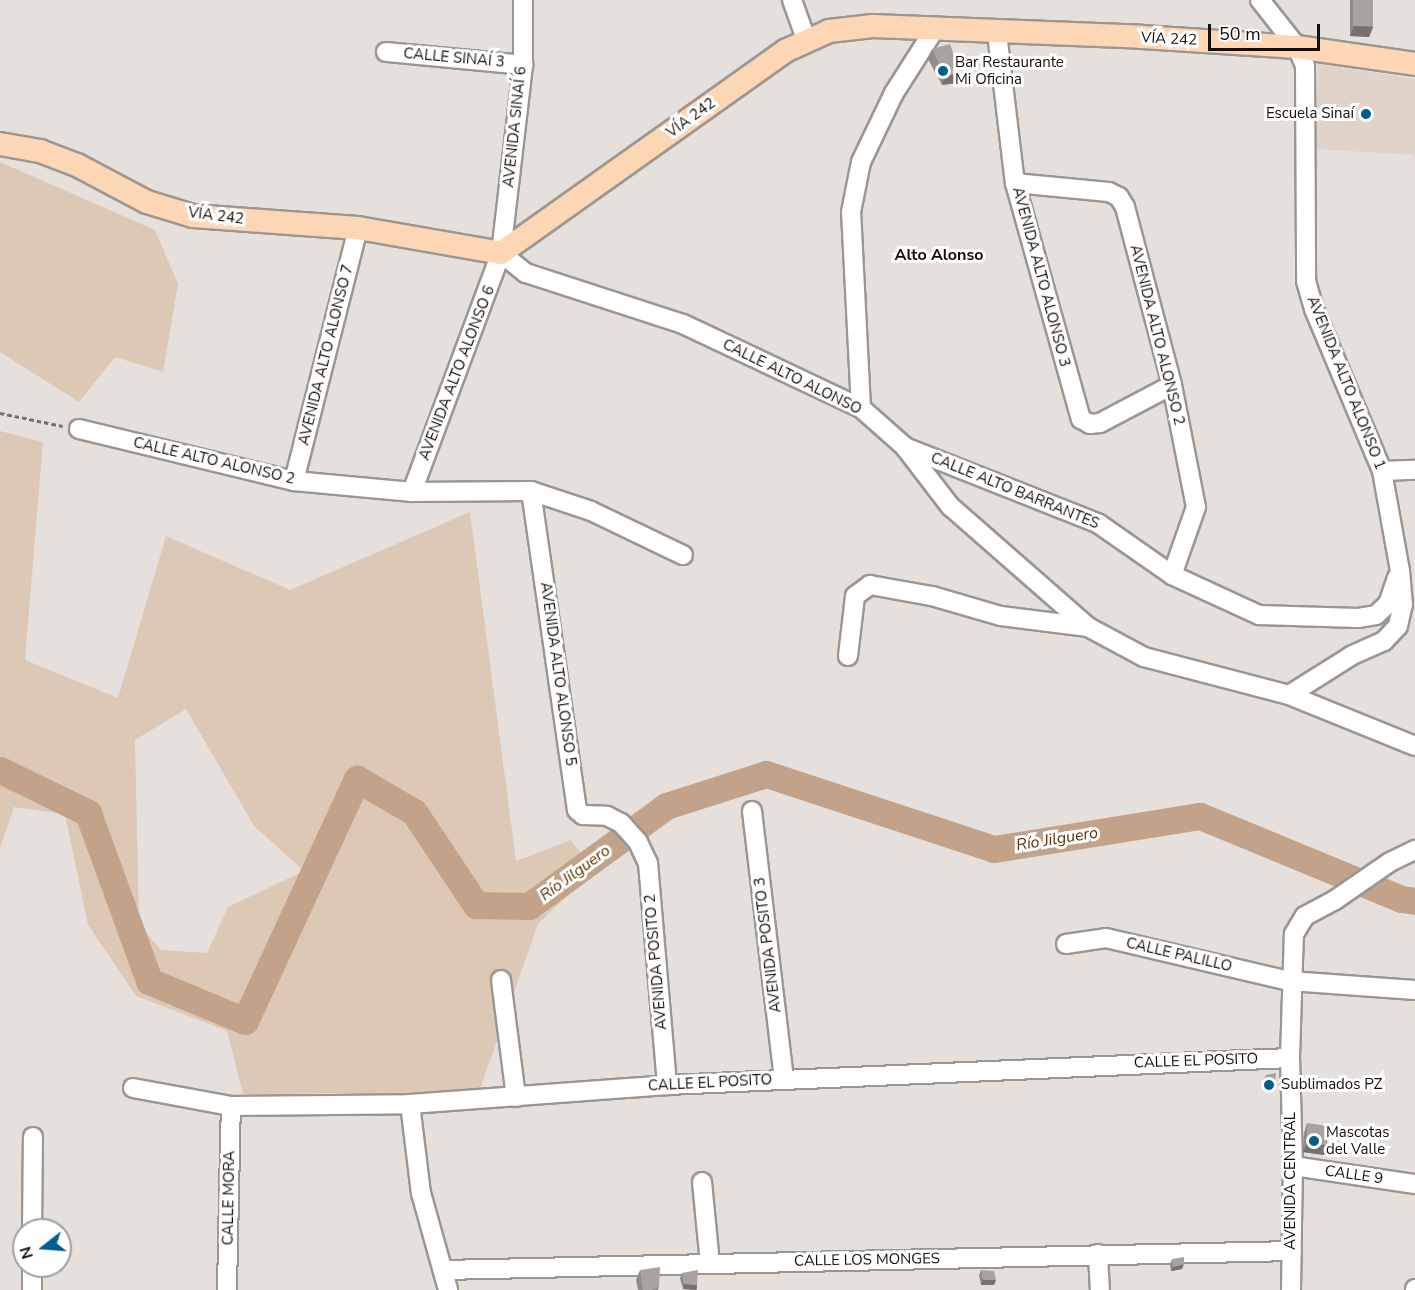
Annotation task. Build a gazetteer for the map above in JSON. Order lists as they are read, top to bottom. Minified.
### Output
{"streets":{"main road":["VÍA 242"],"street":["CALLE SINAÍ 3","AVENIDA SINAÍ 6","AVENIDA ALTO ALONSO 3","AVENIDA ALTO ALONSO 2","AVENIDA ALTO ALONSO 7","AVENIDA ALTO ALONSO 6","CALLE ALTO ALONSO","AVENIDA ALTO ALONSO 1","CALLE ALTO ALONSO 2","CALLE ALTO BARRANTES","AVENIDA ALTO ALONSO 5","AVENIDA POSITO 3","CALLE PALILLO","AVENIDA POSITO 2","CALLE EL POSITO","CALLE 9","AVENIDA CENTRAL","CALLE MORA","CALLE LOS MONGES"]},"crossings":[["VÍA 242","AVENIDA SINAÍ 6"],["VÍA 242","AVENIDA ALTO ALONSO 3"],["VÍA 242","AVENIDA ALTO ALONSO 7"],["VÍA 242","AVENIDA ALTO ALONSO 6"],["VÍA 242","CALLE ALTO ALONSO"],["VÍA 242","AVENIDA ALTO ALONSO 1"],["CALLE SINAÍ 3","AVENIDA SINAÍ 6"],["AVENIDA SINAÍ 6","AVENIDA ALTO ALONSO 6"],["AVENIDA SINAÍ 6","CALLE ALTO ALONSO"],["AVENIDA ALTO ALONSO 3","AVENIDA ALTO ALONSO 2"],["AVENIDA ALTO ALONSO 2","CALLE ALTO BARRANTES"],["AVENIDA ALTO ALONSO 7","CALLE ALTO ALONSO 2"],["AVENIDA ALTO ALONSO 6","CALLE ALTO ALONSO"],["AVENIDA ALTO ALONSO 6","CALLE ALTO ALONSO 2"],["CALLE ALTO ALONSO","AVENIDA ALTO ALONSO 1"],["CALLE ALTO ALONSO","CALLE ALTO BARRANTES"],["AVENIDA ALTO ALONSO 1","CALLE ALTO BARRANTES"],["CALLE ALTO ALONSO 2","AVENIDA ALTO ALONSO 5"],["AVENIDA ALTO ALONSO 5","AVENIDA POSITO 2"],["AVENIDA POSITO 3","CALLE EL POSITO"],["CALLE PALILLO","AVENIDA CENTRAL"],["AVENIDA POSITO 2","CALLE EL POSITO"],["CALLE EL POSITO","AVENIDA CENTRAL"],["CALLE EL POSITO","CALLE MORA"],["CALLE 9","AVENIDA CENTRAL"],["AVENIDA CENTRAL","CALLE LOS MONGES"]],"districts":["Alto Alonso"],"water":["Río Jilguero"],"places":["Bar Restaurante Mi Oficina","Escuela Sinaí","Sublimados PZ","Mascotas del Valle"],"scale_bar":"50 m","north":"left"}
